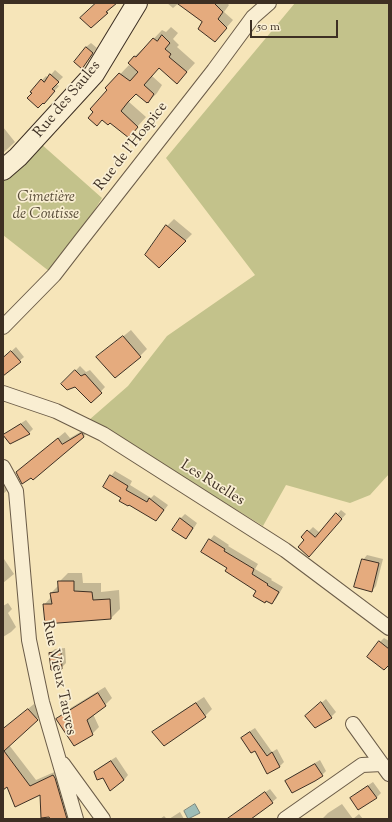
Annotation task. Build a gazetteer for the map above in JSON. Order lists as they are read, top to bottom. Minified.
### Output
{"streets":{"street":["Rue des Saules","Rue de l'Hospice","Les Ruelles","Rue Vieux Tauves"]},"parks":["Cimetière de Coutisse"],"scale_bar":"50 m"}
